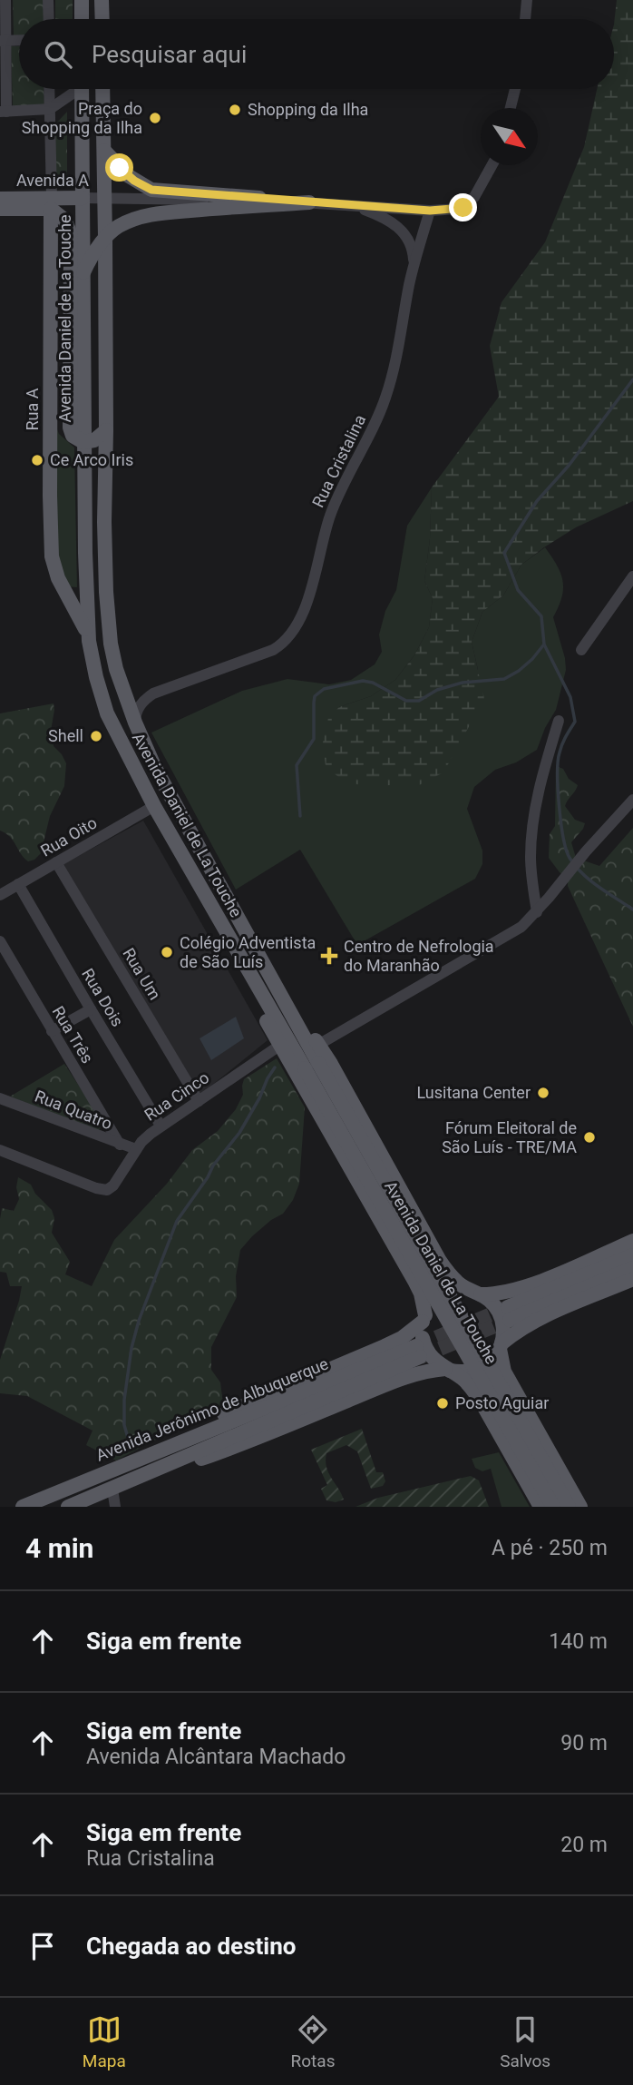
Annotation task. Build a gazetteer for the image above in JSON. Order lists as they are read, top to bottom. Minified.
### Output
{"streets":{"main road":["Avenida A","Avenida Daniel de La Touche","Rua A","Avenida Jerônimo de Albuquerque"],"street":["Rua Cristalina","Rua Oito","Rua Um","Rua Dois","Rua Três","Rua Cinco","Rua Quatro"]},"crossings":[["Avenida A","Avenida Daniel de La Touche"],["Avenida A","Rua A"],["Avenida A","Rua Cristalina"],["Avenida Daniel de La Touche","Rua A"],["Avenida Daniel de La Touche","Rua Cristalina"],["Avenida Daniel de La Touche","Rua Oito"],["Rua Oito","Rua Um"],["Rua Oito","Rua Dois"],["Rua Um","Rua Cinco"],["Rua Dois","Rua Cinco"],["Rua Três","Rua Quatro"],["Rua Cinco","Rua Quatro"]],"places":{"other":["Shopping da Ilha","Praça do Shopping da Ilha","Ce Arco Iris","Shell","Colégio Adventista de São Luís","Lusitana Center","Fórum Eleitoral de São Luís - TRE/MA","Posto Aguiar"],"health":["Centro de Nefrologia do Maranhão"]},"north":"bottom right","page":{"search":"Pesquisar aqui","heading":["4 min","A pé · 250 m"],"list":[["Siga em frente","140 m"],["Siga em frente","Avenida Alcântara Machado","90 m"],["Siga em frente","Rua Cristalina","20 m"],"Chegada ao destino"],"nav":["Mapa","Rotas","Salvos"]}}
